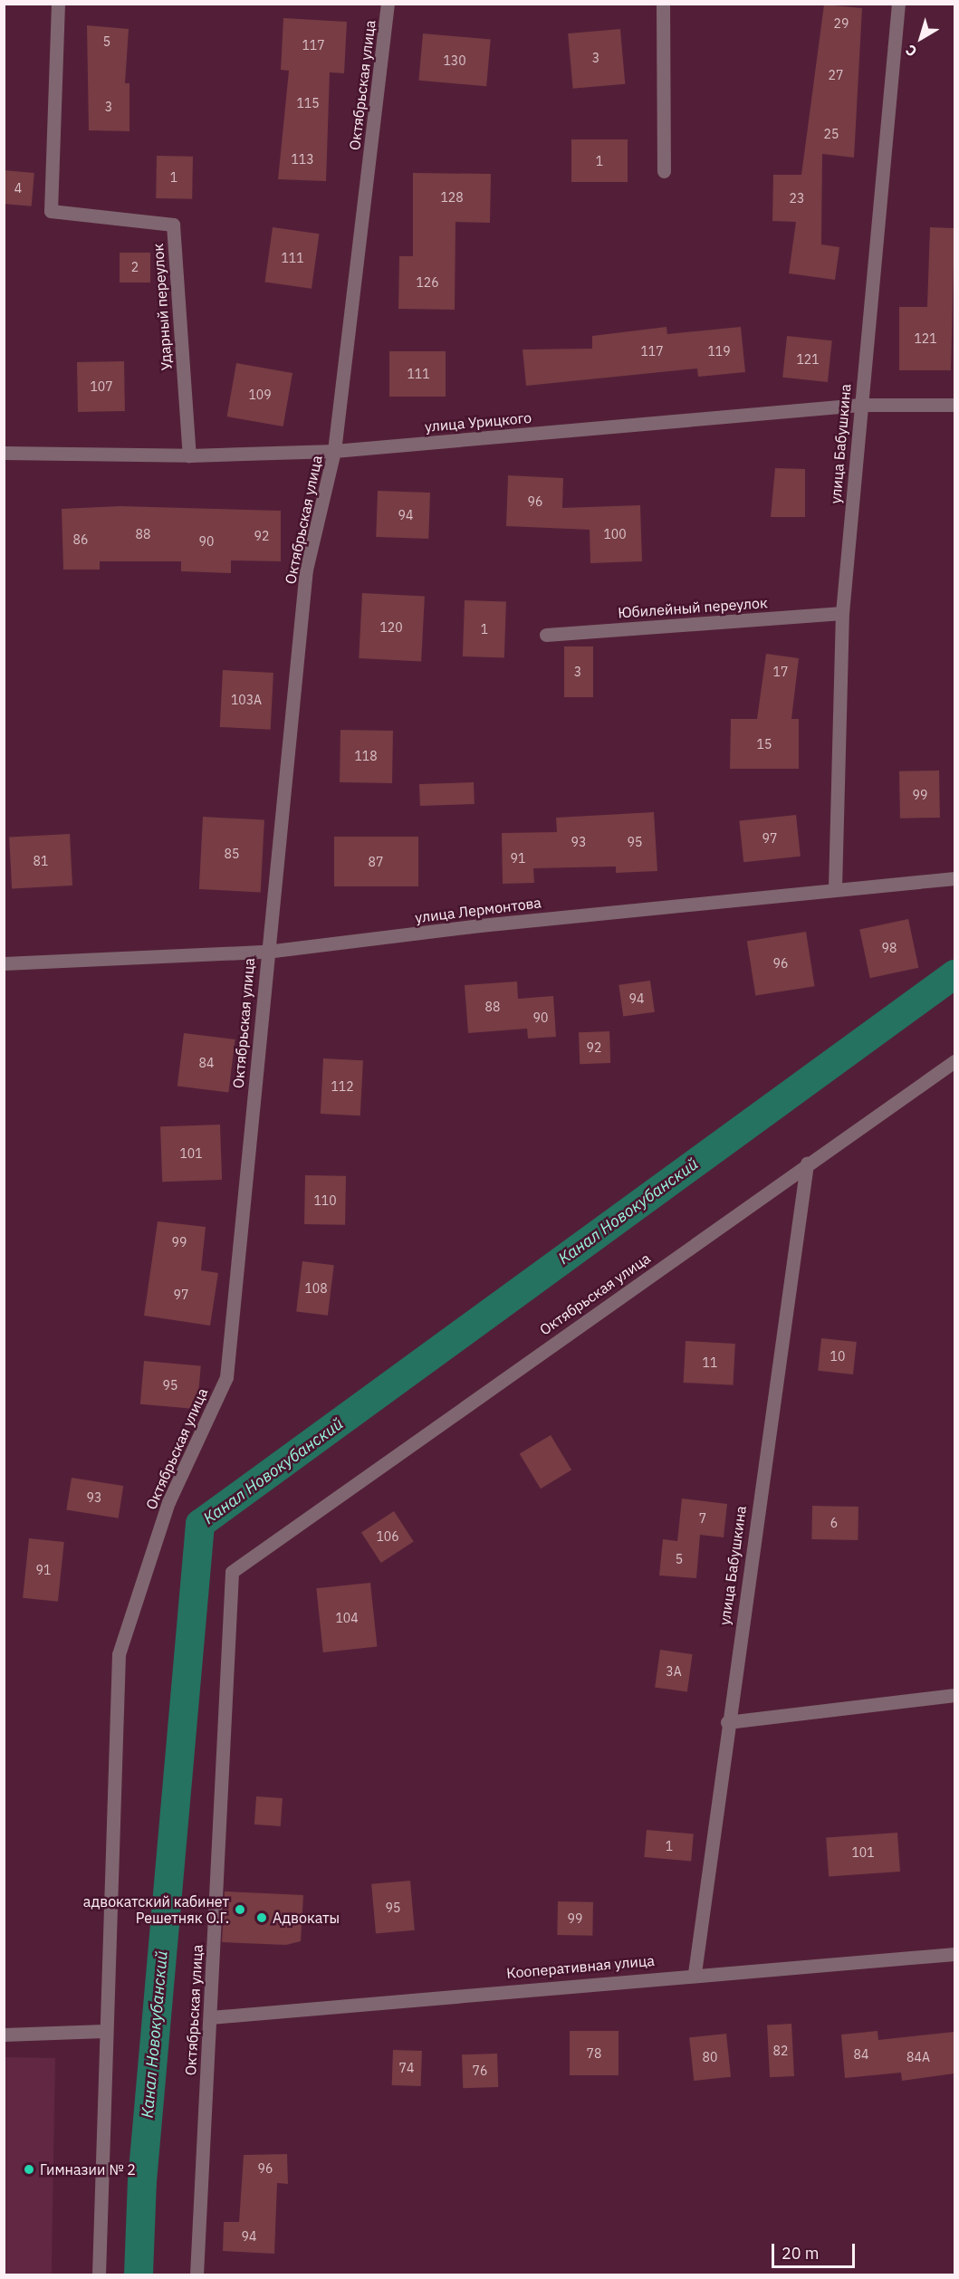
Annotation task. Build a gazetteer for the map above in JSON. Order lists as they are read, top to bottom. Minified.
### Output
{"streets":{"street":["Октябрьская улица","Ударный переулок","улица Урицкого","улица Бабушкина","Юбилейный переулок","улица Лермонтова","Кооперативная улица"]},"crossings":[["Октябрьская улица","улица Урицкого"],["Октябрьская улица","улица Бабушкина"],["Октябрьская улица","улица Лермонтова"],["Октябрьская улица","Кооперативная улица"],["Ударный переулок","улица Урицкого"],["улица Урицкого","улица Бабушкина"],["улица Бабушкина","Юбилейный переулок"],["улица Бабушкина","улица Лермонтова"],["улица Бабушкина","Кооперативная улица"]],"water":["Канал Новокубанский"],"places":["адвокатский кабинет Решетняк О.Г.","Адвокаты","Гимназии № 2"],"house_numbers":["29","5","117","3","130","27","115","3","25","113","1","1","4","128","23","111","2","126","121","117","119","121","111","107","109","96","94","88","100","92","86","90","120","1","3","17","103А","15","118","99","97","93","95","85","91","81","87","98","96","94","88","90","92","84","112","101","110","99","108","97","10","11","95","93","7","6","106","5","91","104","3А","1","101","95","99","82","78","84","80","84А","74","76","96","94"],"scale_bar":"20 m","north":"bottom left"}
